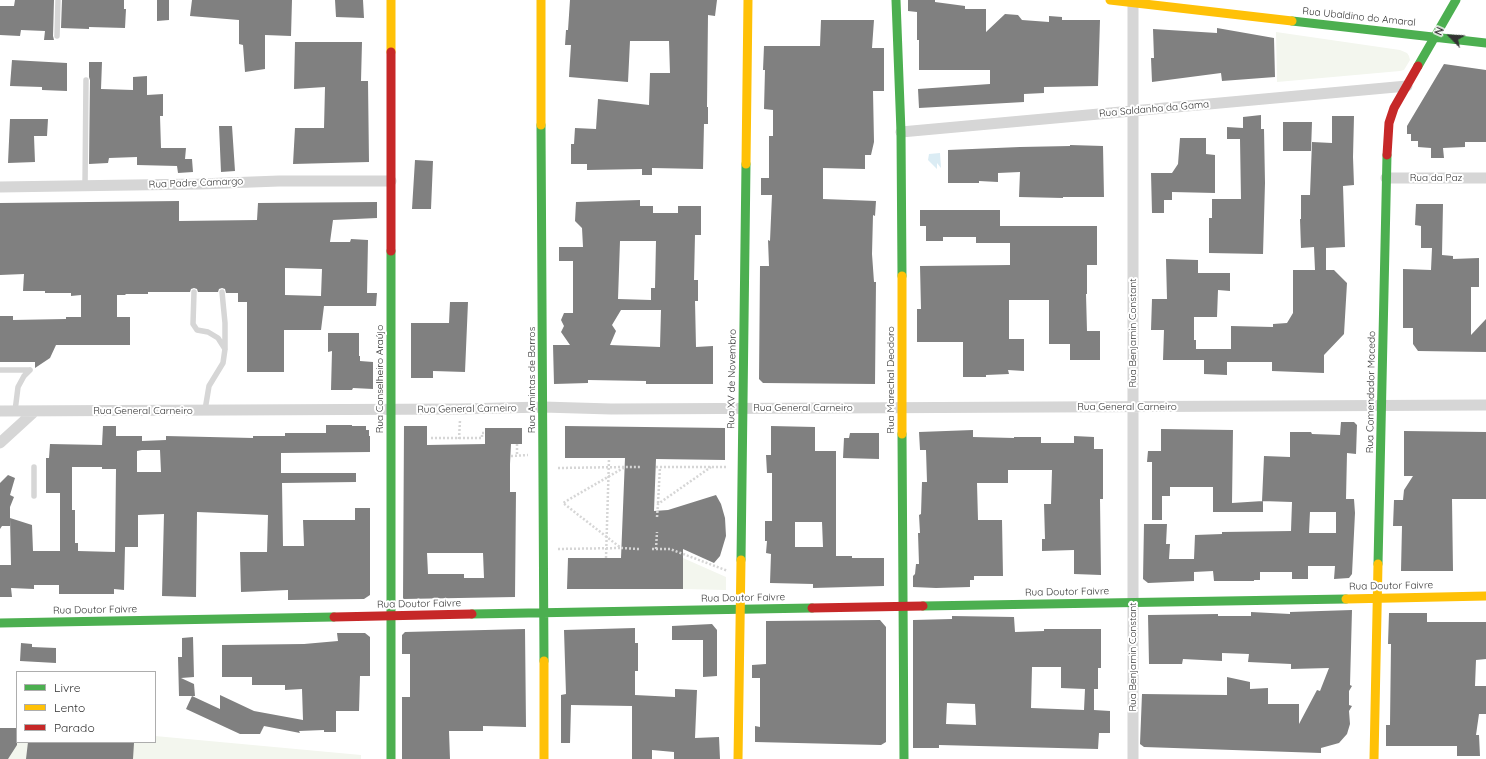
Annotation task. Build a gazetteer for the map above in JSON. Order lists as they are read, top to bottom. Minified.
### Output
{"streets":{"main road":["Rua Ubaldino do Amaral","Rua Conselheiro Araújo","Rua XV de Novembro","Rua Amintas de Barros","Rua Marechal Deodoro","Rua Comendador Macedo","Rua Doutor Faivre"],"street":["Rua Saldanha da Gama","Rua da Paz","Rua Padre Camargo","Rua Benjamin Constant","Rua General Carneiro"]},"crossings":[["Rua Ubaldino do Amaral","Rua Benjamin Constant"],["Rua Ubaldino do Amaral","Rua Comendador Macedo"],["Rua Saldanha da Gama","Rua Benjamin Constant"],["Rua Saldanha da Gama","Rua Marechal Deodoro"],["Rua Saldanha da Gama","Rua Comendador Macedo"],["Rua da Paz","Rua Comendador Macedo"],["Rua Padre Camargo","Rua Conselheiro Araújo"],["Rua Benjamin Constant","Rua General Carneiro"],["Rua Benjamin Constant","Rua Doutor Faivre"],["Rua Conselheiro Araújo","Rua General Carneiro"],["Rua Conselheiro Araújo","Rua Doutor Faivre"],["Rua XV de Novembro","Rua General Carneiro"],["Rua XV de Novembro","Rua Doutor Faivre"],["Rua Amintas de Barros","Rua General Carneiro"],["Rua Amintas de Barros","Rua Doutor Faivre"],["Rua Marechal Deodoro","Rua General Carneiro"],["Rua Marechal Deodoro","Rua Doutor Faivre"],["Rua Comendador Macedo","Rua General Carneiro"],["Rua Comendador Macedo","Rua Doutor Faivre"]],"legend":["Livre","Lento","Parado"],"north":"top left"}
